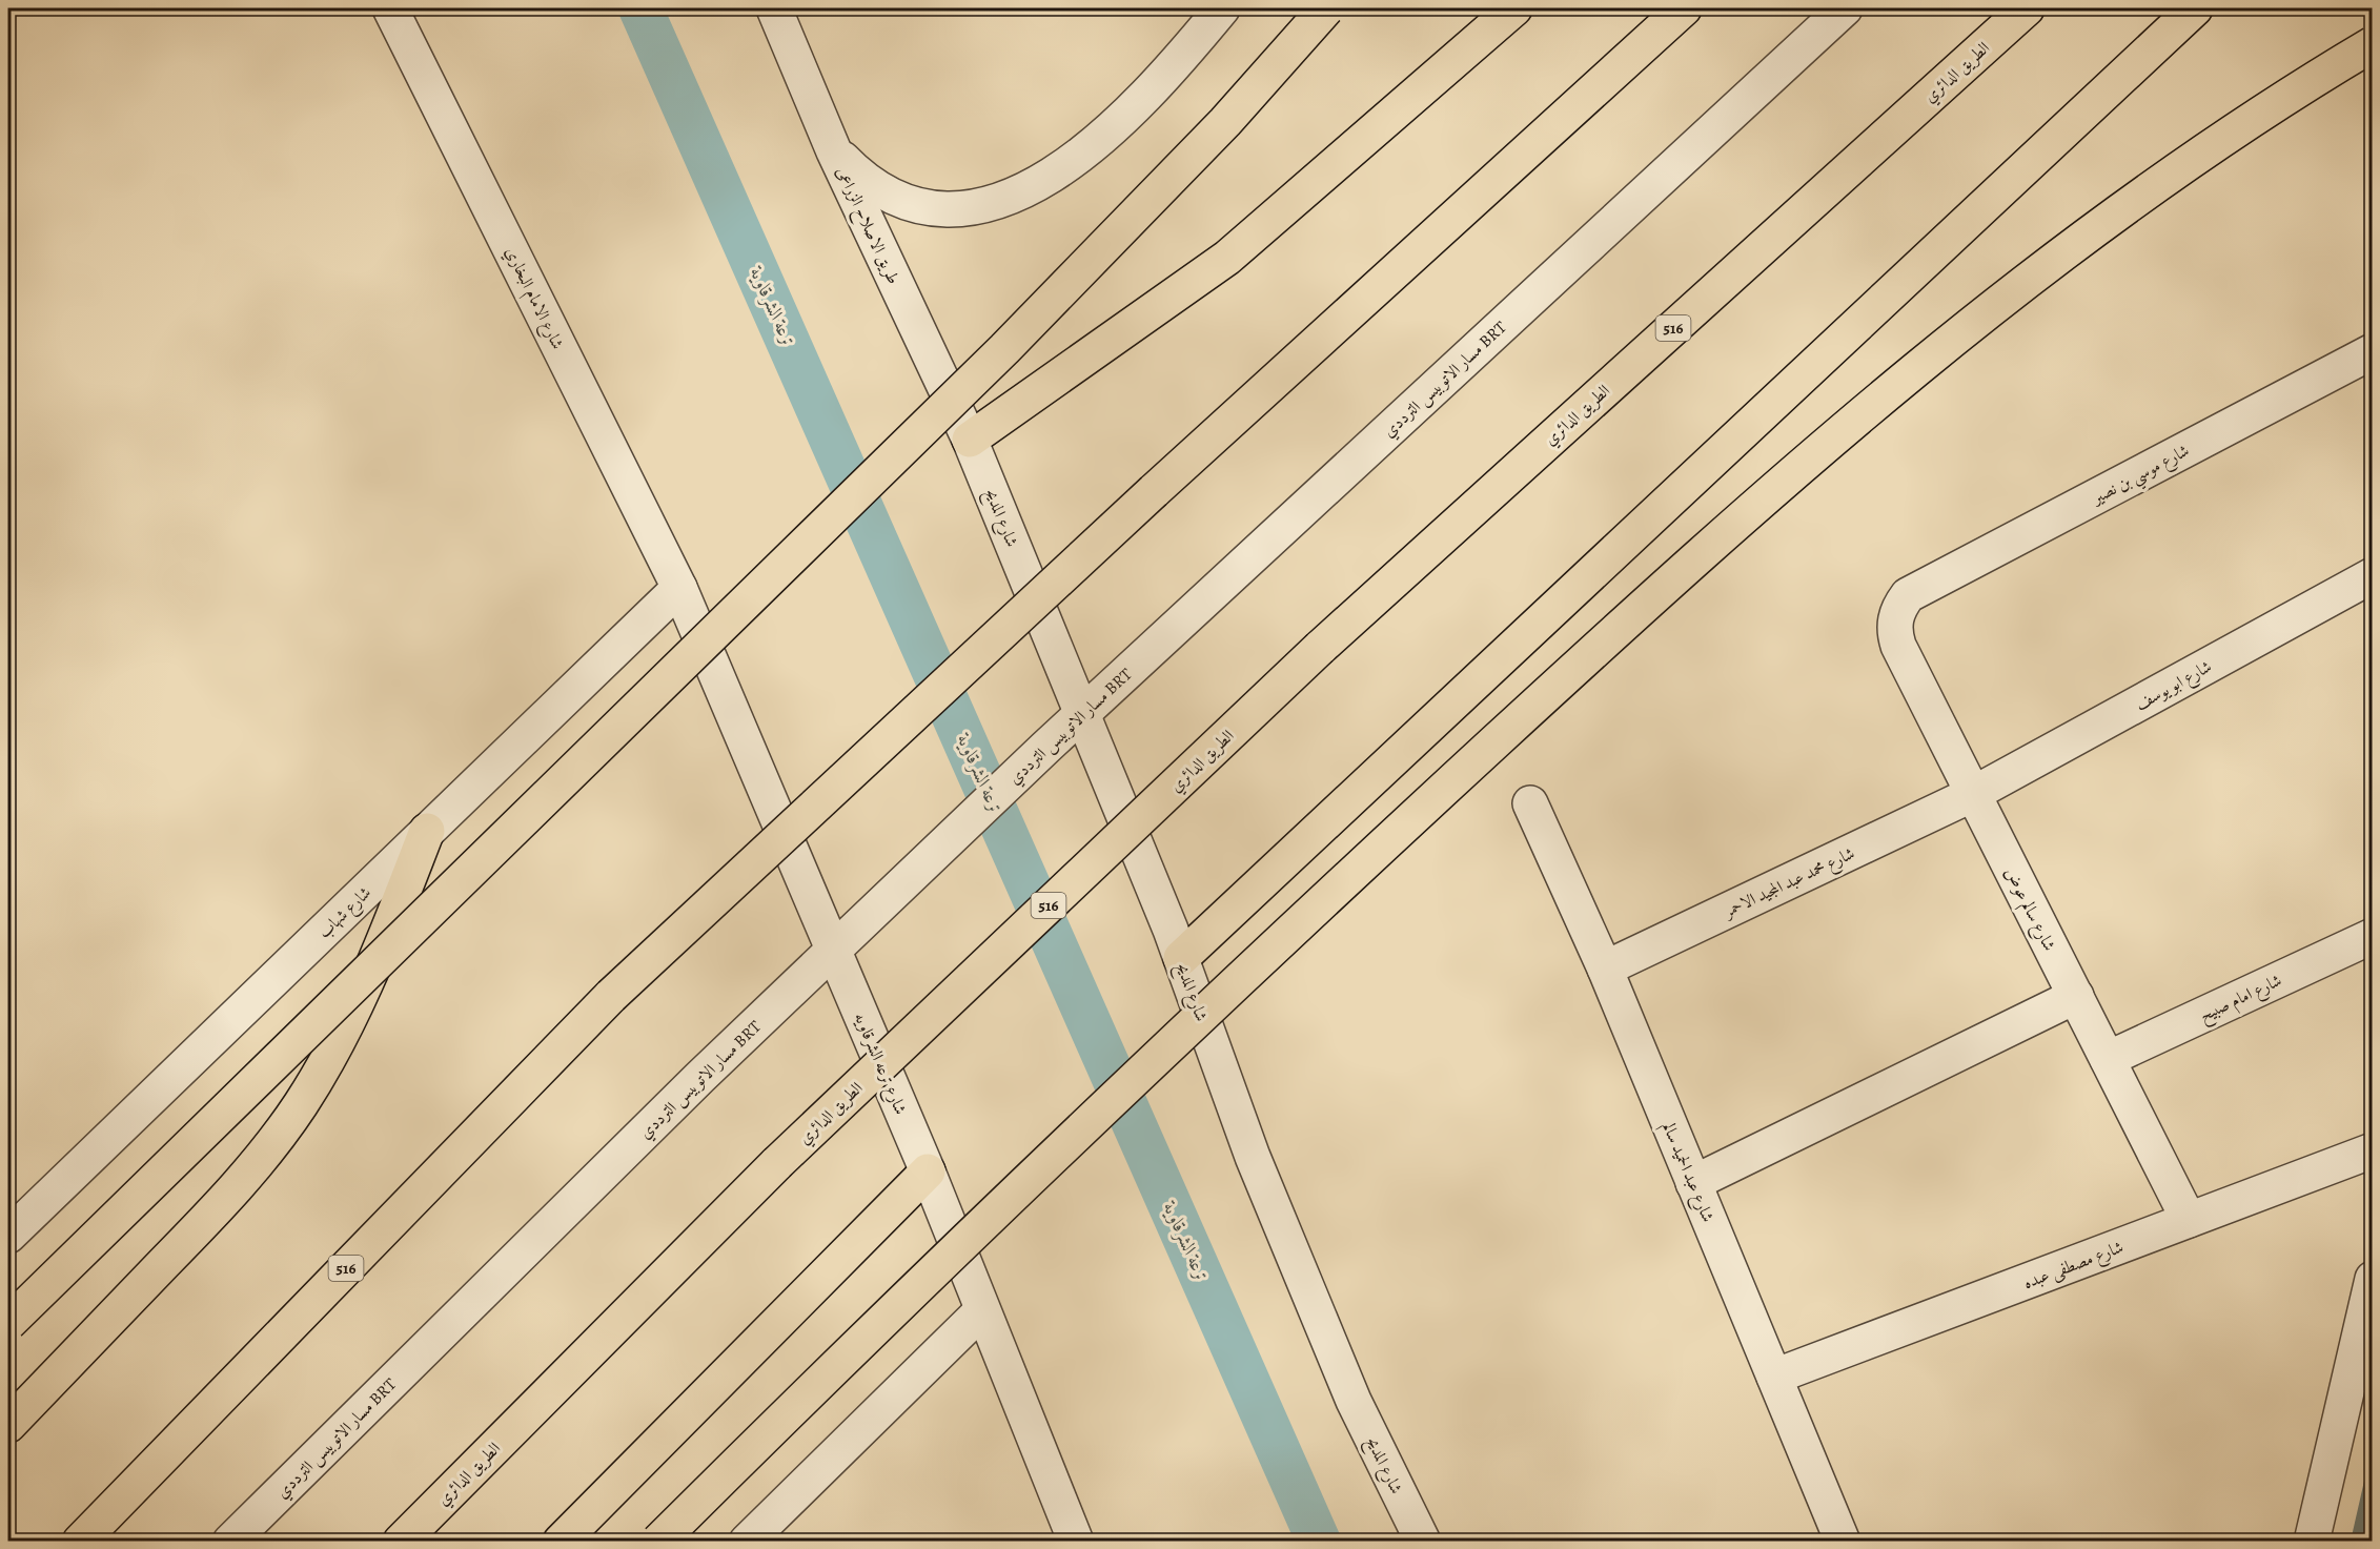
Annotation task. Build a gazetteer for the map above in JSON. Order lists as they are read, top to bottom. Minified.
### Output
{"streets":{"highway":["الطريق الدائري","516"],"street":["طريق الاصلاح الزراعى","شارع الامام البخاري","مسار الاتوبيس الترددي BRT","شارع موسي بن نصير","شارع المديح","شارع ابو يوسف","شارع محمد عبد المجيد الاحمر","شارع سالم عوض","شارع شهاب","شارع امام صبيح","شارع ترعه الشرقاويه","شارع عبد الحميد سالم","شارع مصطفى عبده"]},"crossings":[["طريق الاصلاح الزراعى","شارع المديح"],["شارع الامام البخاري","شارع شهاب"],["شارع الامام البخاري","شارع ترعه الشرقاويه"],["شارع موسي بن نصير","شارع سالم عوض"],["شارع ابو يوسف","شارع محمد عبد المجيد الاحمر"],["شارع ابو يوسف","شارع سالم عوض"],["شارع محمد عبد المجيد الاحمر","شارع سالم عوض"],["شارع محمد عبد المجيد الاحمر","شارع عبد الحميد سالم"],["شارع سالم عوض","شارع امام صبيح"],["شارع سالم عوض","شارع مصطفى عبده"],["شارع شهاب","شارع ترعه الشرقاويه"],["شارع عبد الحميد سالم","شارع مصطفى عبده"]],"water":["ترعة الشرقاوية"]}
